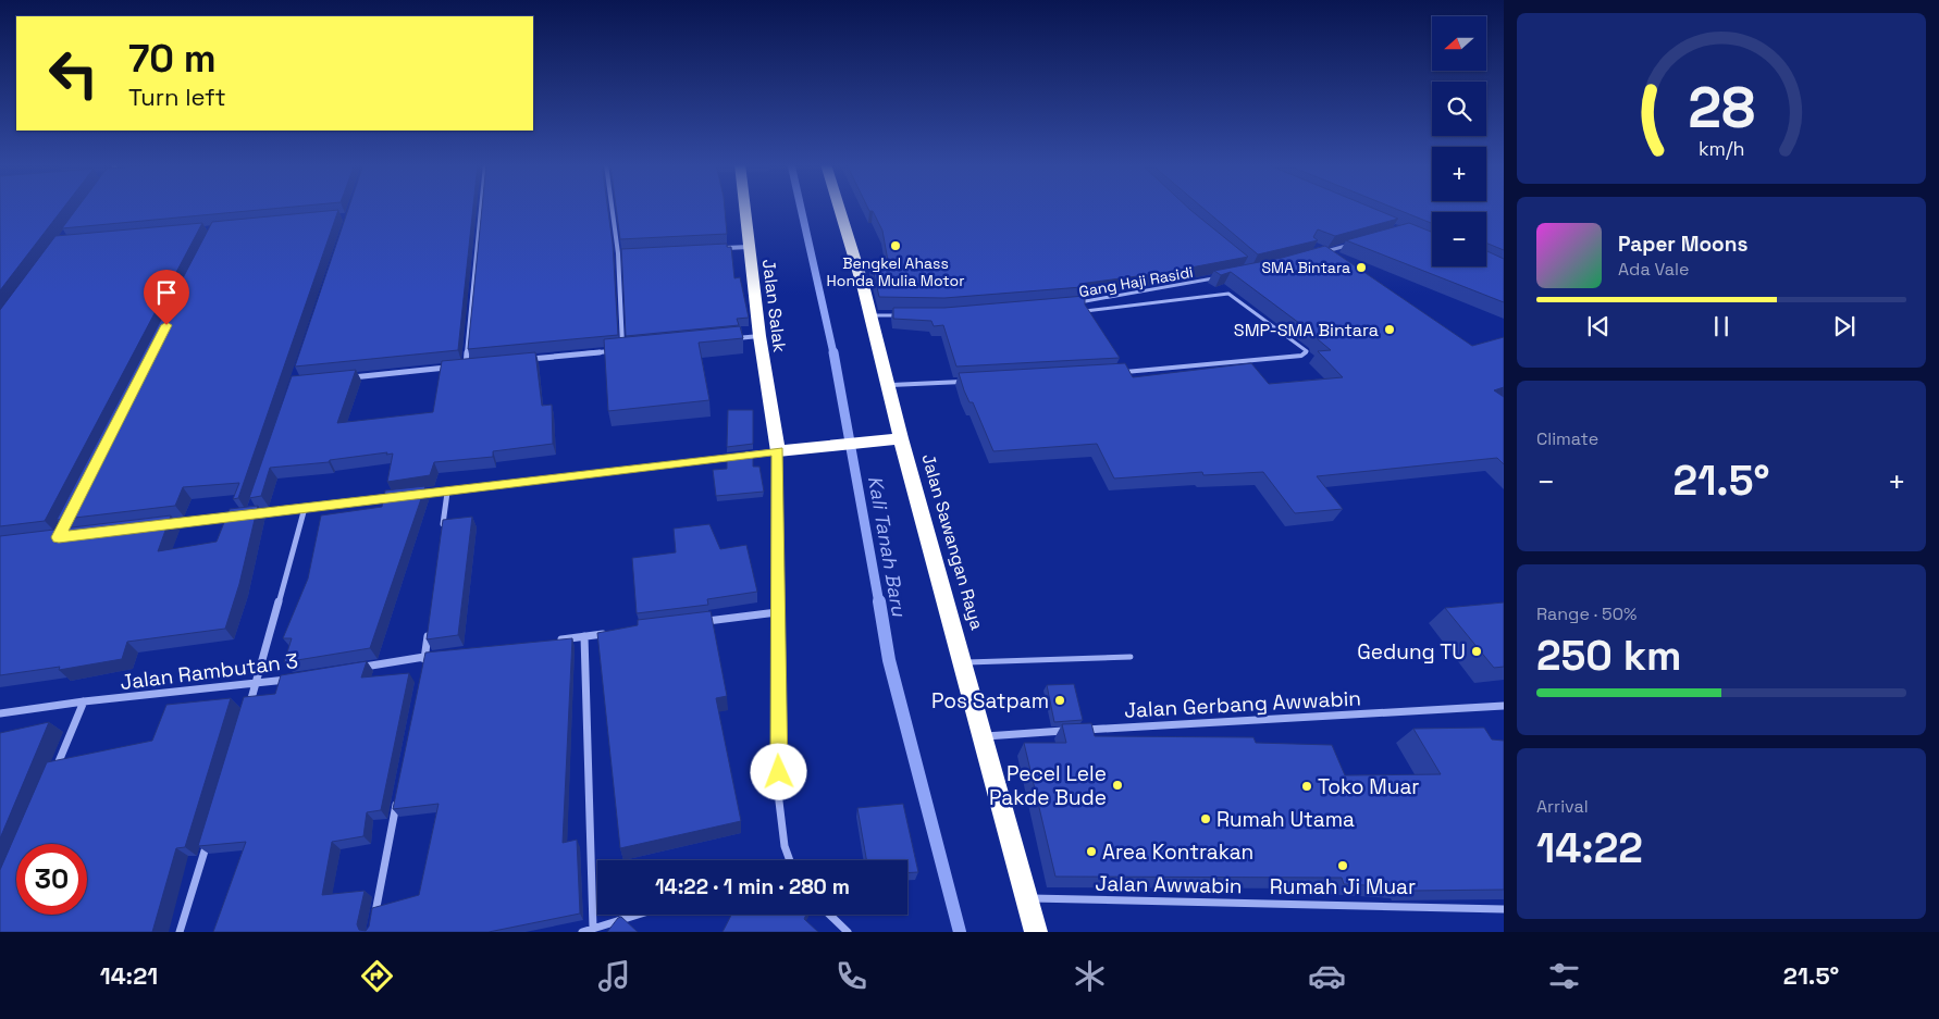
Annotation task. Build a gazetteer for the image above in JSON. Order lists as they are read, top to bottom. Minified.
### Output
{"streets":{"highway":["Jalan Salak","Jalan Sawangan Raya"],"street":["Jalan Rambutan 3","Jalan Gerbang Awwabin","Jalan Awwabin"],"lane":["Gang Haji Rasidi"]},"crossings":[["Jalan Sawangan Raya","Jalan Gerbang Awwabin"],["Jalan Sawangan Raya","Jalan Awwabin"]],"water":["Kali Tanah Baru"],"places":["Bengkel Ahass Honda Mulia Motor","SMA Bintara","SMP-SMA Bintara","Gedung TU","Pos Satpam","Pecel Lele Pakde Bude","Toko Muar","Rumah Utama","Area Kontrakan","Rumah Ji Muar"],"north":"left","page":{"map_buttons":["+","−"],"turn":["70 m","Turn left"],"song":["Paper Moons","Ada Vale"],"tile":["Climate",["Range · 50%","250 km"],["Arrival","14:22"]],"heat":["−","21.5°","+"],"limit":"30","trip":"14:22 · 1 min · 280 m","tabs":["14:21","21.5°"],"gauge":["28","km/h"]}}
